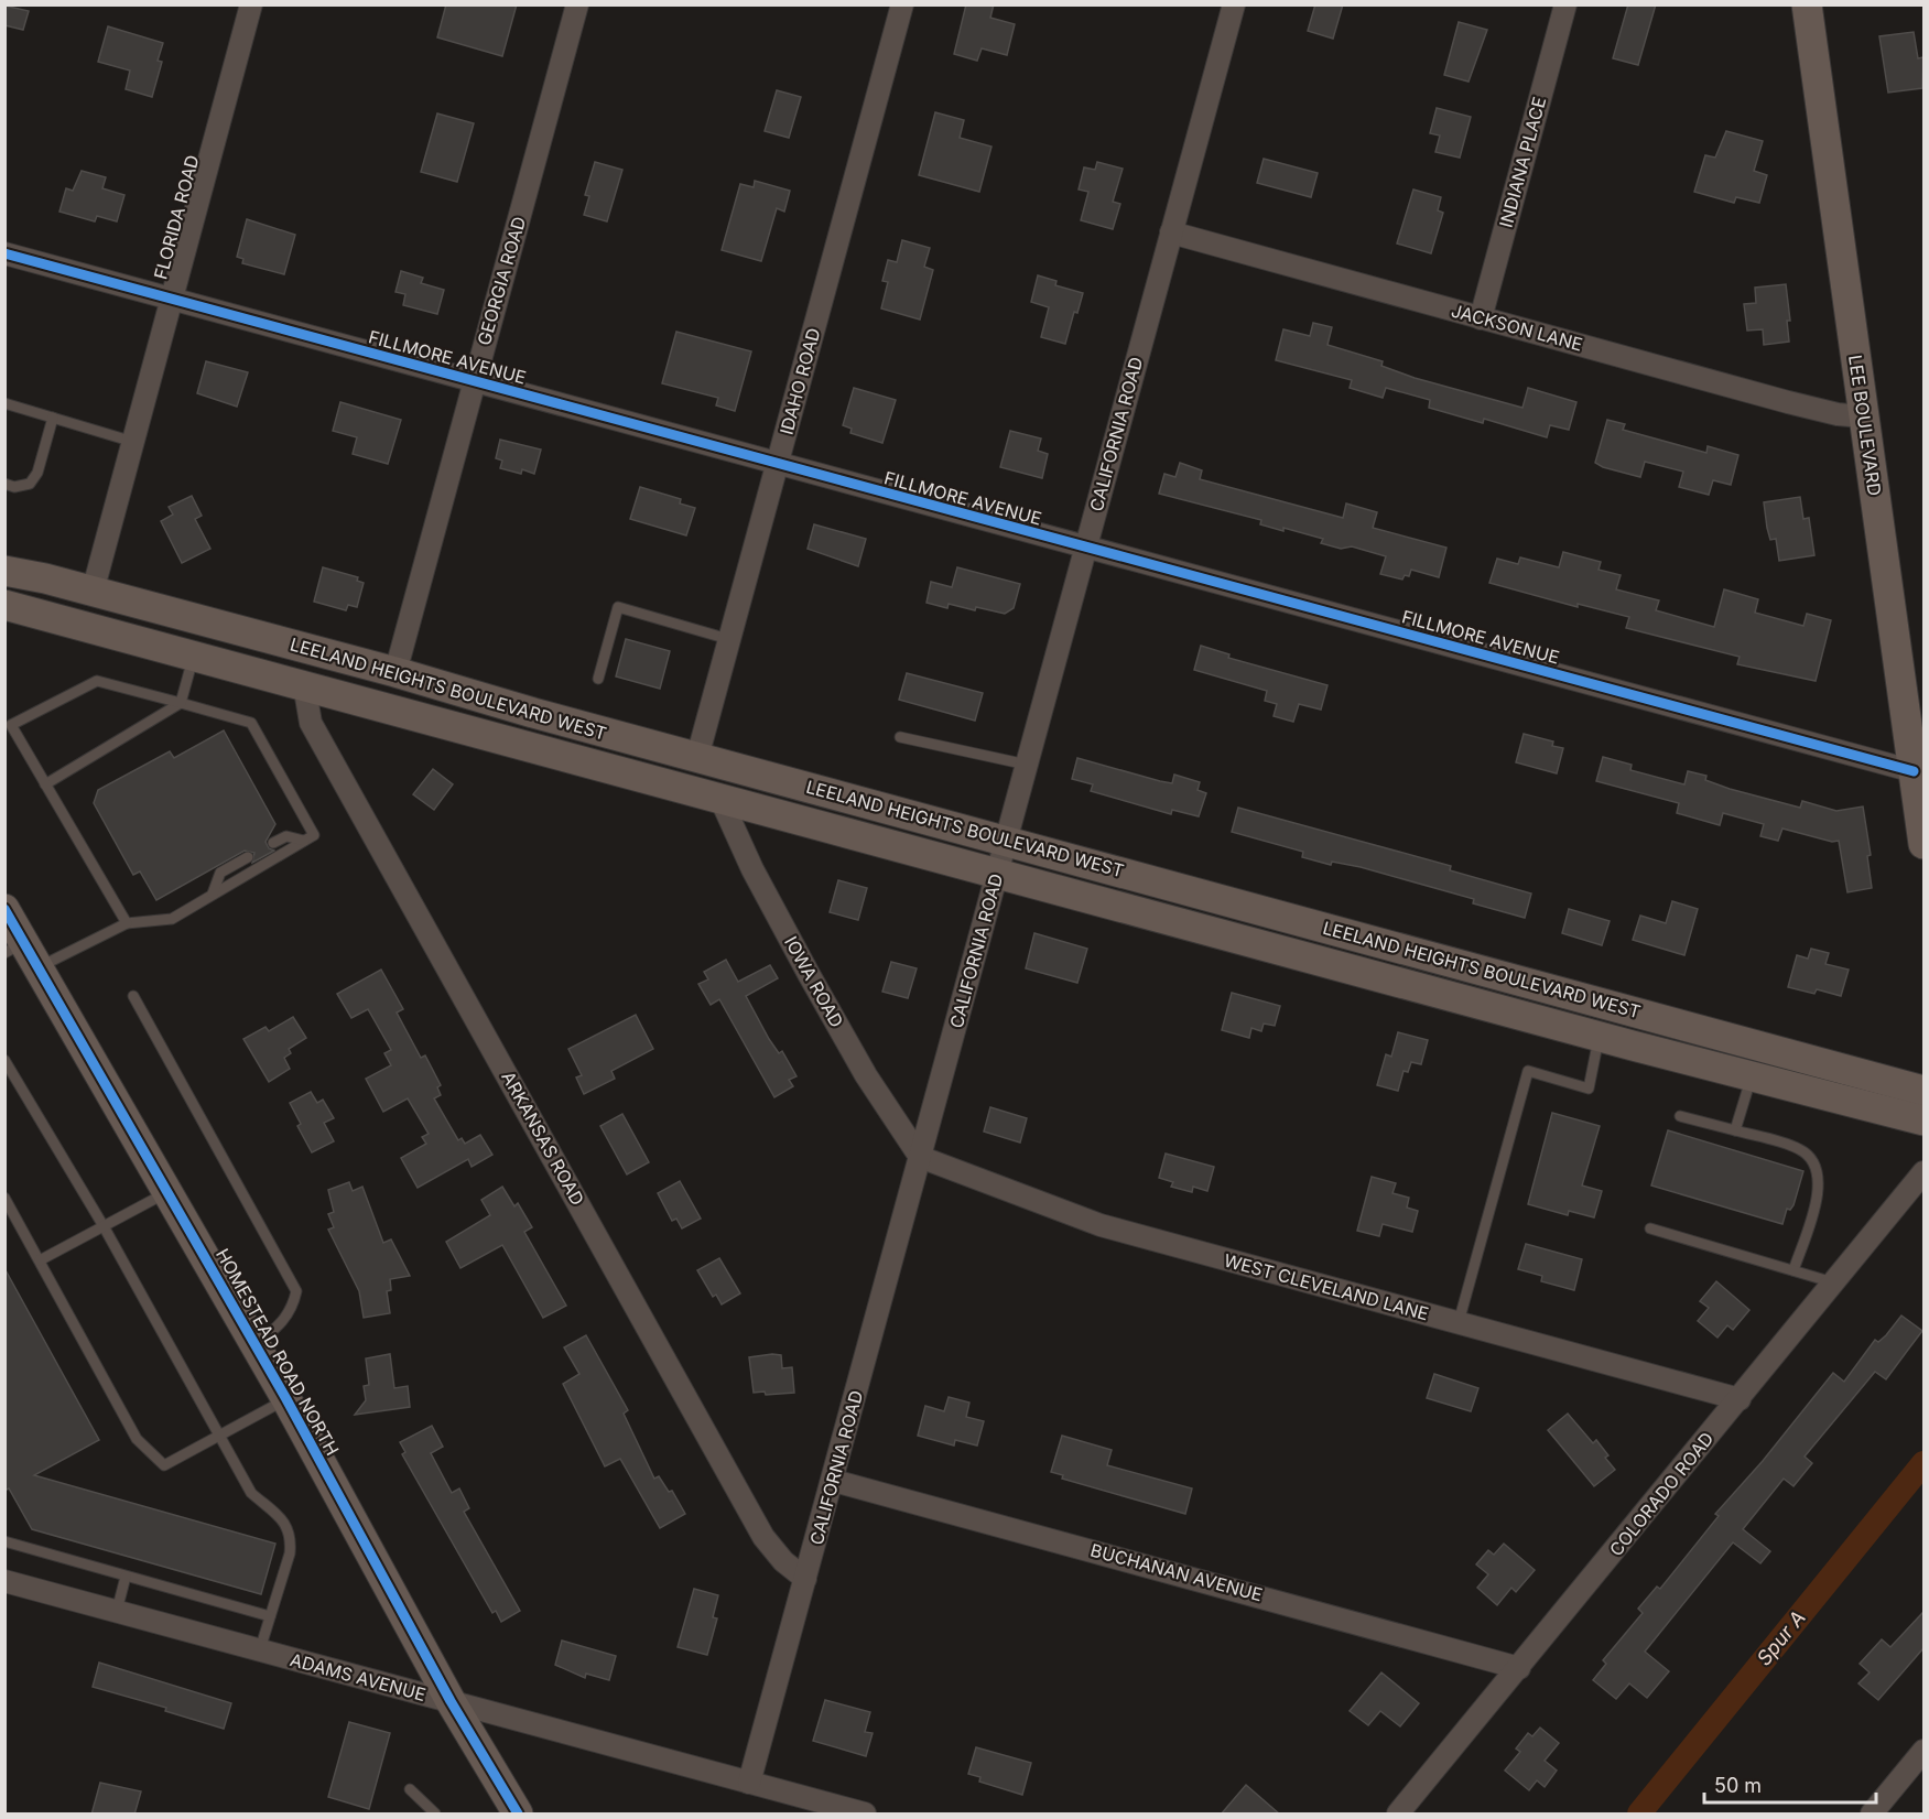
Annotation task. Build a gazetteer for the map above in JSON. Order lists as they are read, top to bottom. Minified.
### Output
{"streets":{"main road":["LEE BOULEVARD","LEELAND HEIGHTS BOULEVARD WEST","HOMESTEAD ROAD NORTH"],"street":["INDIANA PLACE","FLORIDA ROAD","GEORGIA ROAD","JACKSON LANE","FILLMORE AVENUE","IDAHO ROAD","CALIFORNIA ROAD","IOWA ROAD","ARKANSAS ROAD","WEST CLEVELAND LANE","COLORADO ROAD","BUCHANAN AVENUE","ADAMS AVENUE"]},"crossings":[["INDIANA PLACE","JACKSON LANE"],["FLORIDA ROAD","FILLMORE AVENUE"],["FLORIDA ROAD","LEELAND HEIGHTS BOULEVARD WEST"],["GEORGIA ROAD","FILLMORE AVENUE"],["GEORGIA ROAD","LEELAND HEIGHTS BOULEVARD WEST"],["JACKSON LANE","LEE BOULEVARD"],["JACKSON LANE","CALIFORNIA ROAD"],["FILLMORE AVENUE","IDAHO ROAD"],["FILLMORE AVENUE","LEE BOULEVARD"],["FILLMORE AVENUE","CALIFORNIA ROAD"],["IDAHO ROAD","LEELAND HEIGHTS BOULEVARD WEST"],["CALIFORNIA ROAD","LEELAND HEIGHTS BOULEVARD WEST"],["CALIFORNIA ROAD","IOWA ROAD"],["CALIFORNIA ROAD","ARKANSAS ROAD"],["CALIFORNIA ROAD","WEST CLEVELAND LANE"],["CALIFORNIA ROAD","BUCHANAN AVENUE"],["CALIFORNIA ROAD","ADAMS AVENUE"],["LEELAND HEIGHTS BOULEVARD WEST","IOWA ROAD"],["LEELAND HEIGHTS BOULEVARD WEST","ARKANSAS ROAD"],["IOWA ROAD","WEST CLEVELAND LANE"],["WEST CLEVELAND LANE","COLORADO ROAD"],["HOMESTEAD ROAD NORTH","ADAMS AVENUE"],["COLORADO ROAD","BUCHANAN AVENUE"]],"water":["Spur A"],"scale_bar":"50 m"}
